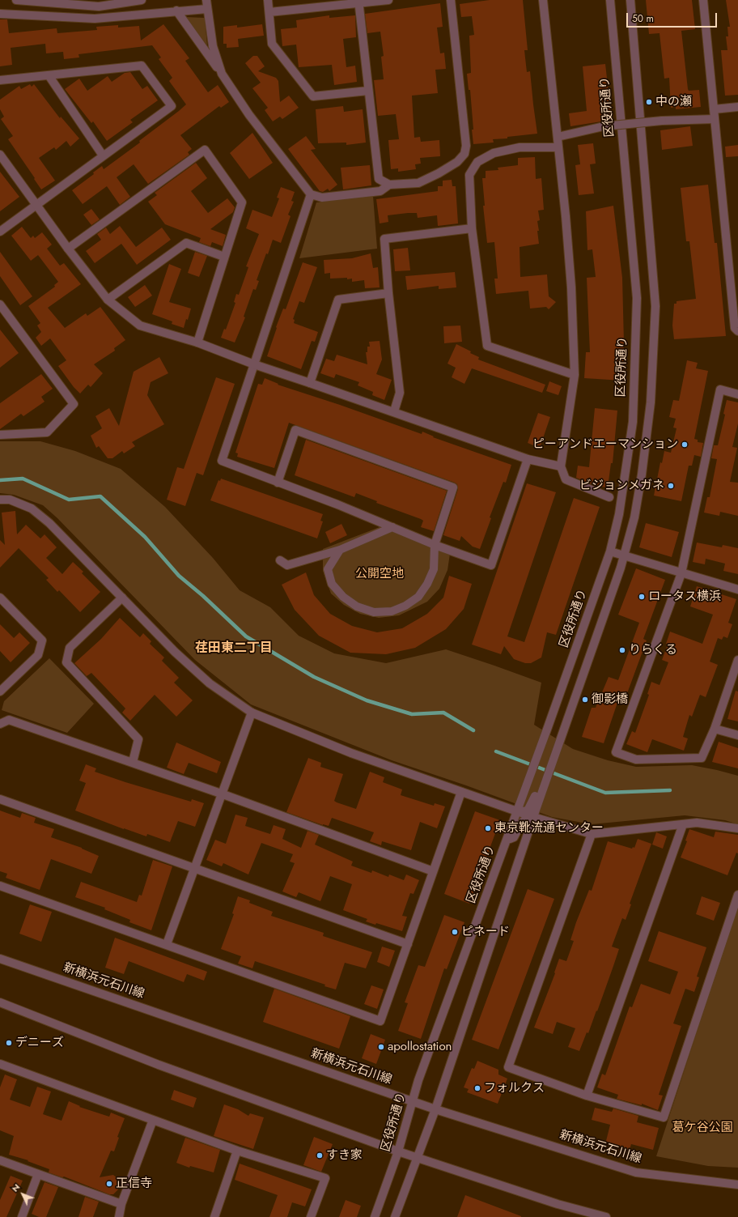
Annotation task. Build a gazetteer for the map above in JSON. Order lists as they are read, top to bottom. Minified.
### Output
{"streets":{"street":["区役所通り","新横浜元石川線"]},"crossings":[["区役所通り","新横浜元石川線"]],"districts":["荏田東二丁目"],"parks":["公開空地","葛ケ谷公園"],"places":["中の瀬","ピーアンドエーマンション","ビジョンメガネ","ロータス横浜","りらくる","御影橋","東京靴流通センター","ピネード","デニーズ","apollostation","フォルクス","すき家","正信寺"],"scale_bar":"50 m","north":"top left"}
